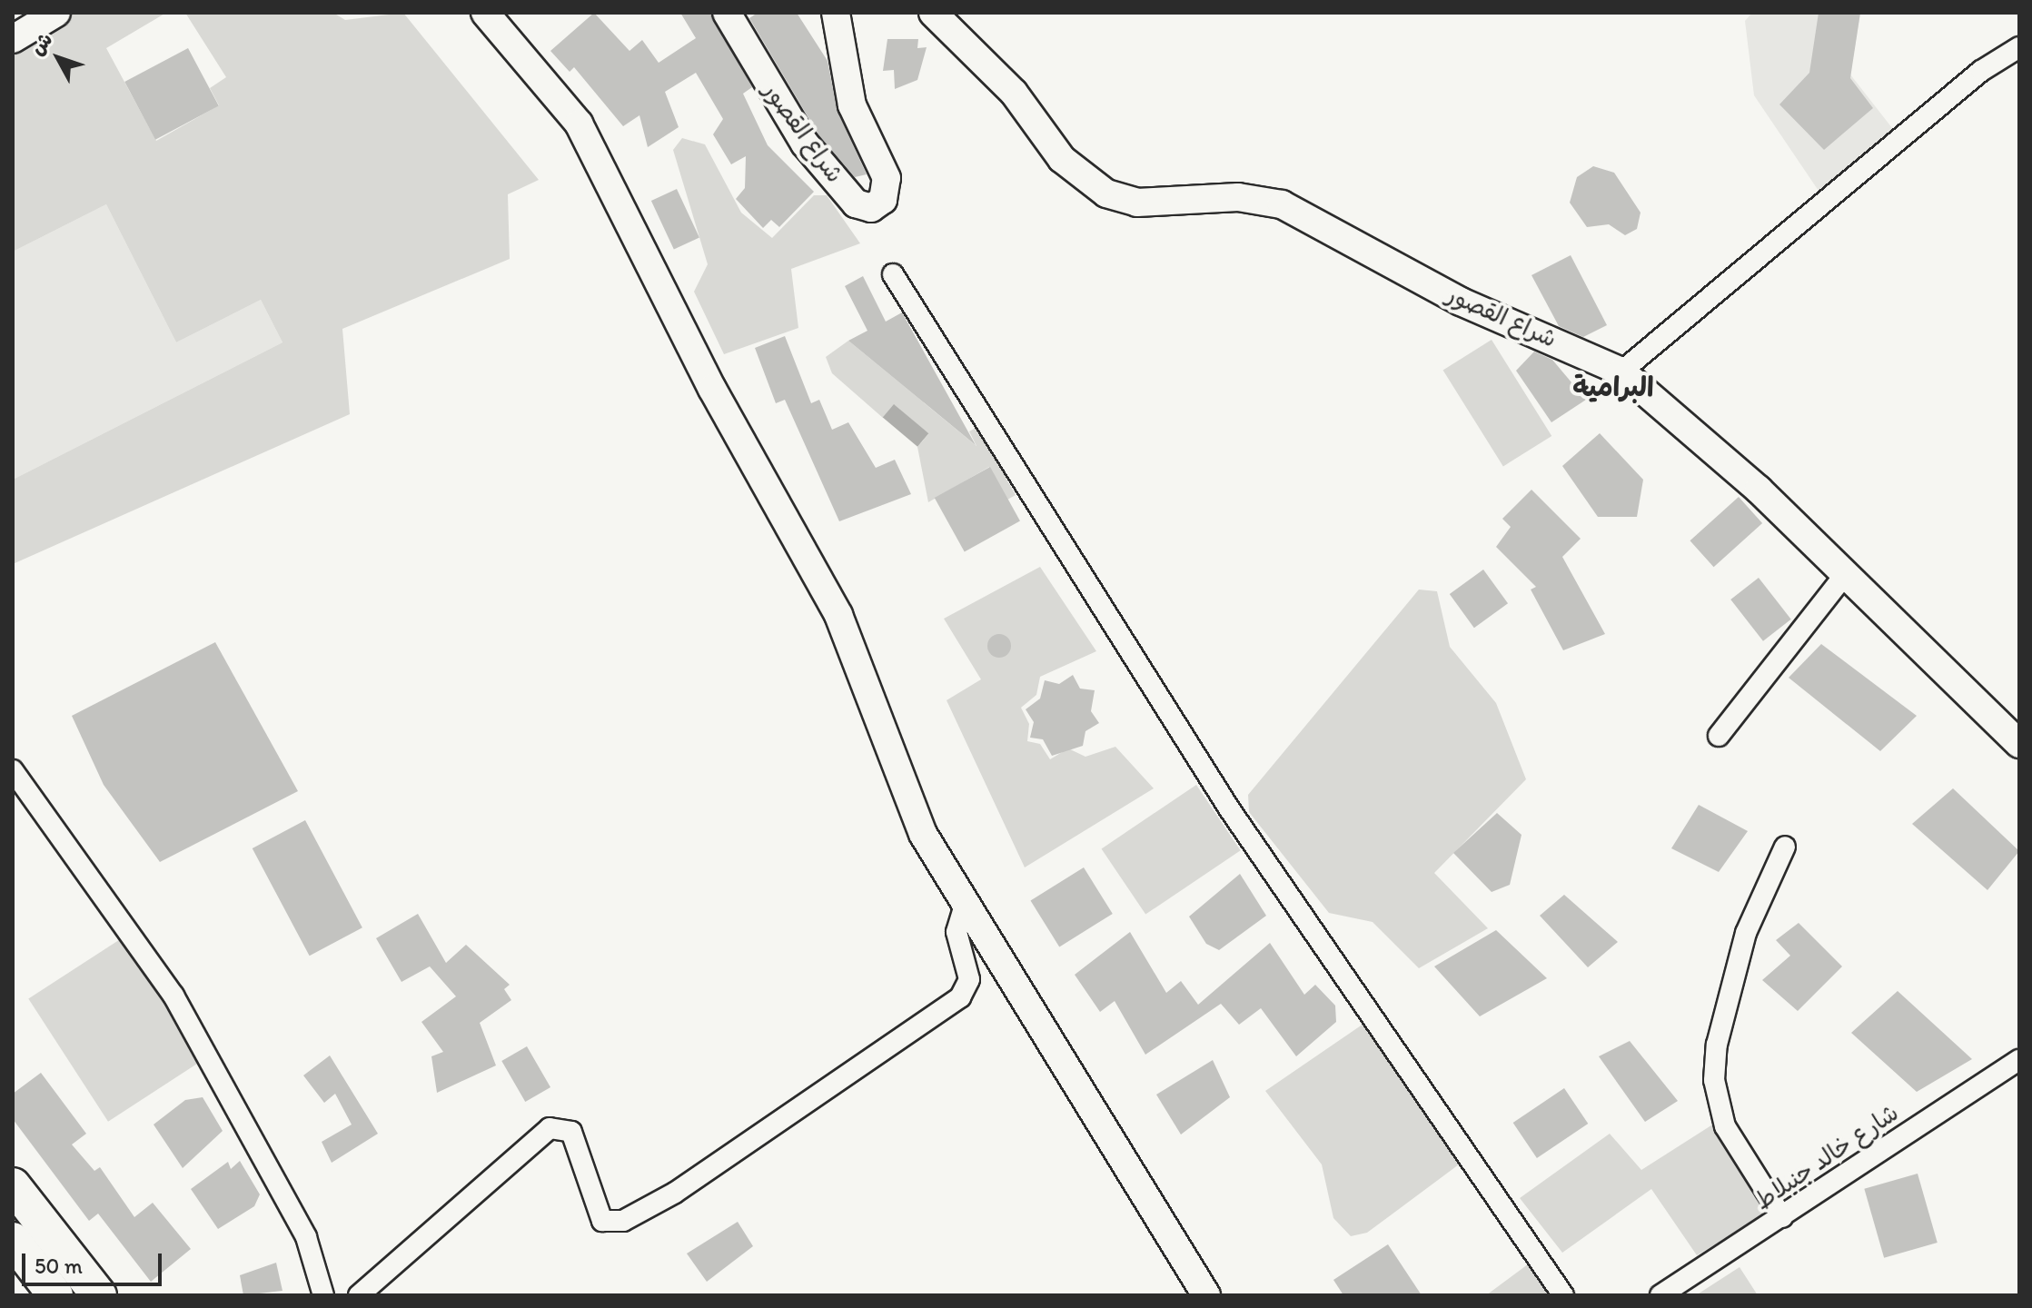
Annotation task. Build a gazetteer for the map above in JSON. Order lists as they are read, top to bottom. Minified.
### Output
{"streets":{"street":["شراع القصور","شارع خالد جنبلاط"]},"districts":["البرامية"],"scale_bar":"50 m","north":"top left"}
